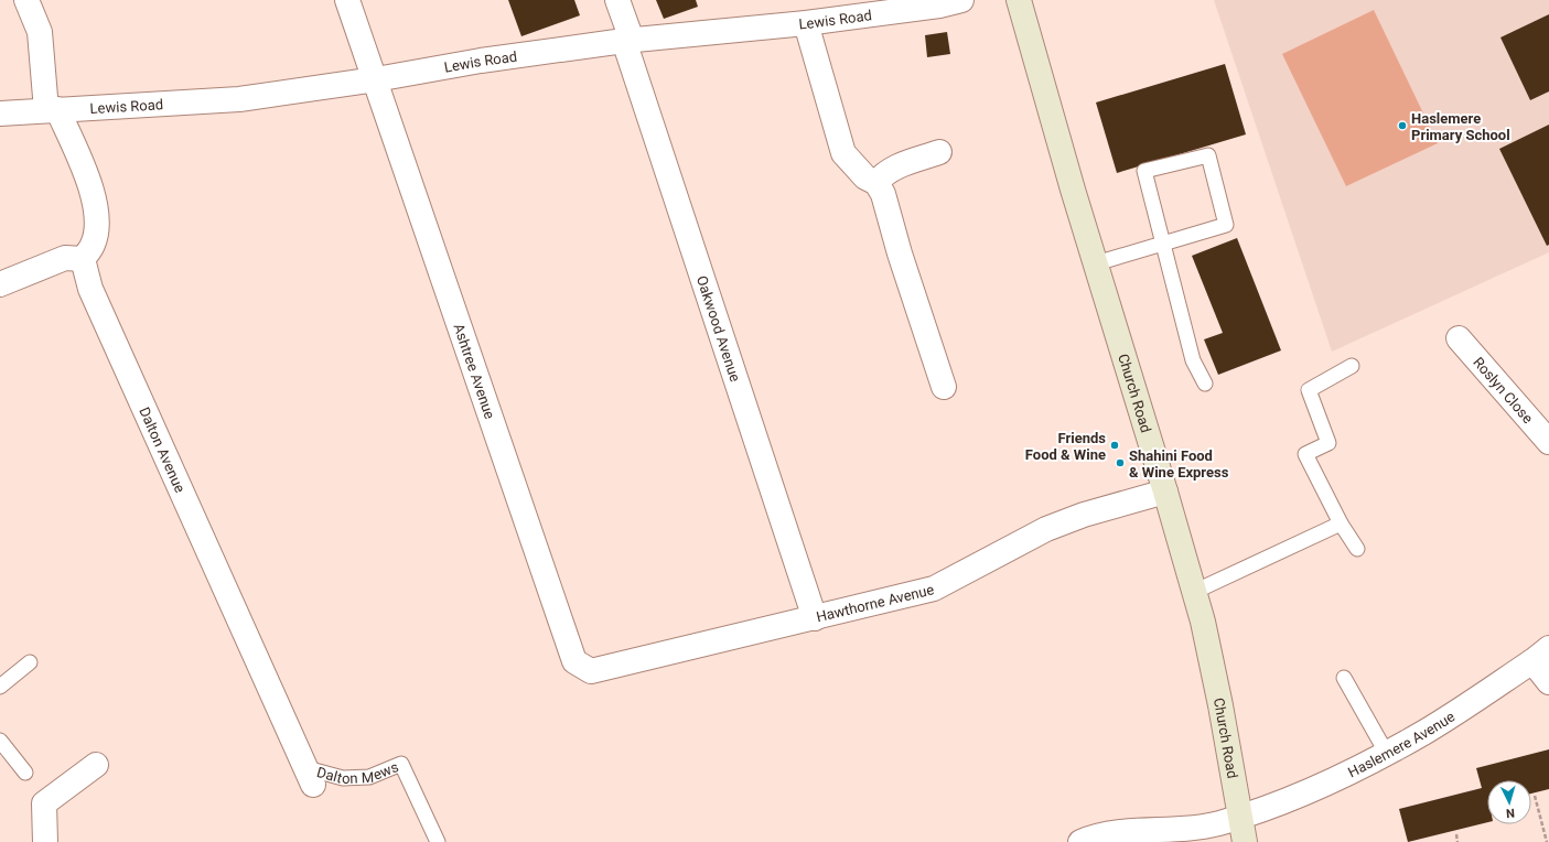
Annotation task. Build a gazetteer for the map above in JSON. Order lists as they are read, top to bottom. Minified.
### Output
{"streets":{"street":["Lewis Road","Oakwood Avenue","Ashtree Avenue","Roslyn Close","Church Road","Dalton Avenue","Hawthorne Avenue","Haslemere Avenue"],"lane":["Dalton Mews"]},"crossings":[["Lewis Road","Oakwood Avenue"],["Lewis Road","Ashtree Avenue"],["Oakwood Avenue","Hawthorne Avenue"],["Ashtree Avenue","Hawthorne Avenue"],["Church Road","Hawthorne Avenue"],["Church Road","Haslemere Avenue"],["Dalton Avenue","Dalton Mews"]],"places":["Haslemere Primary School","Friends Food & Wine","Shahini Food & Wine Express"],"north":"bottom"}
